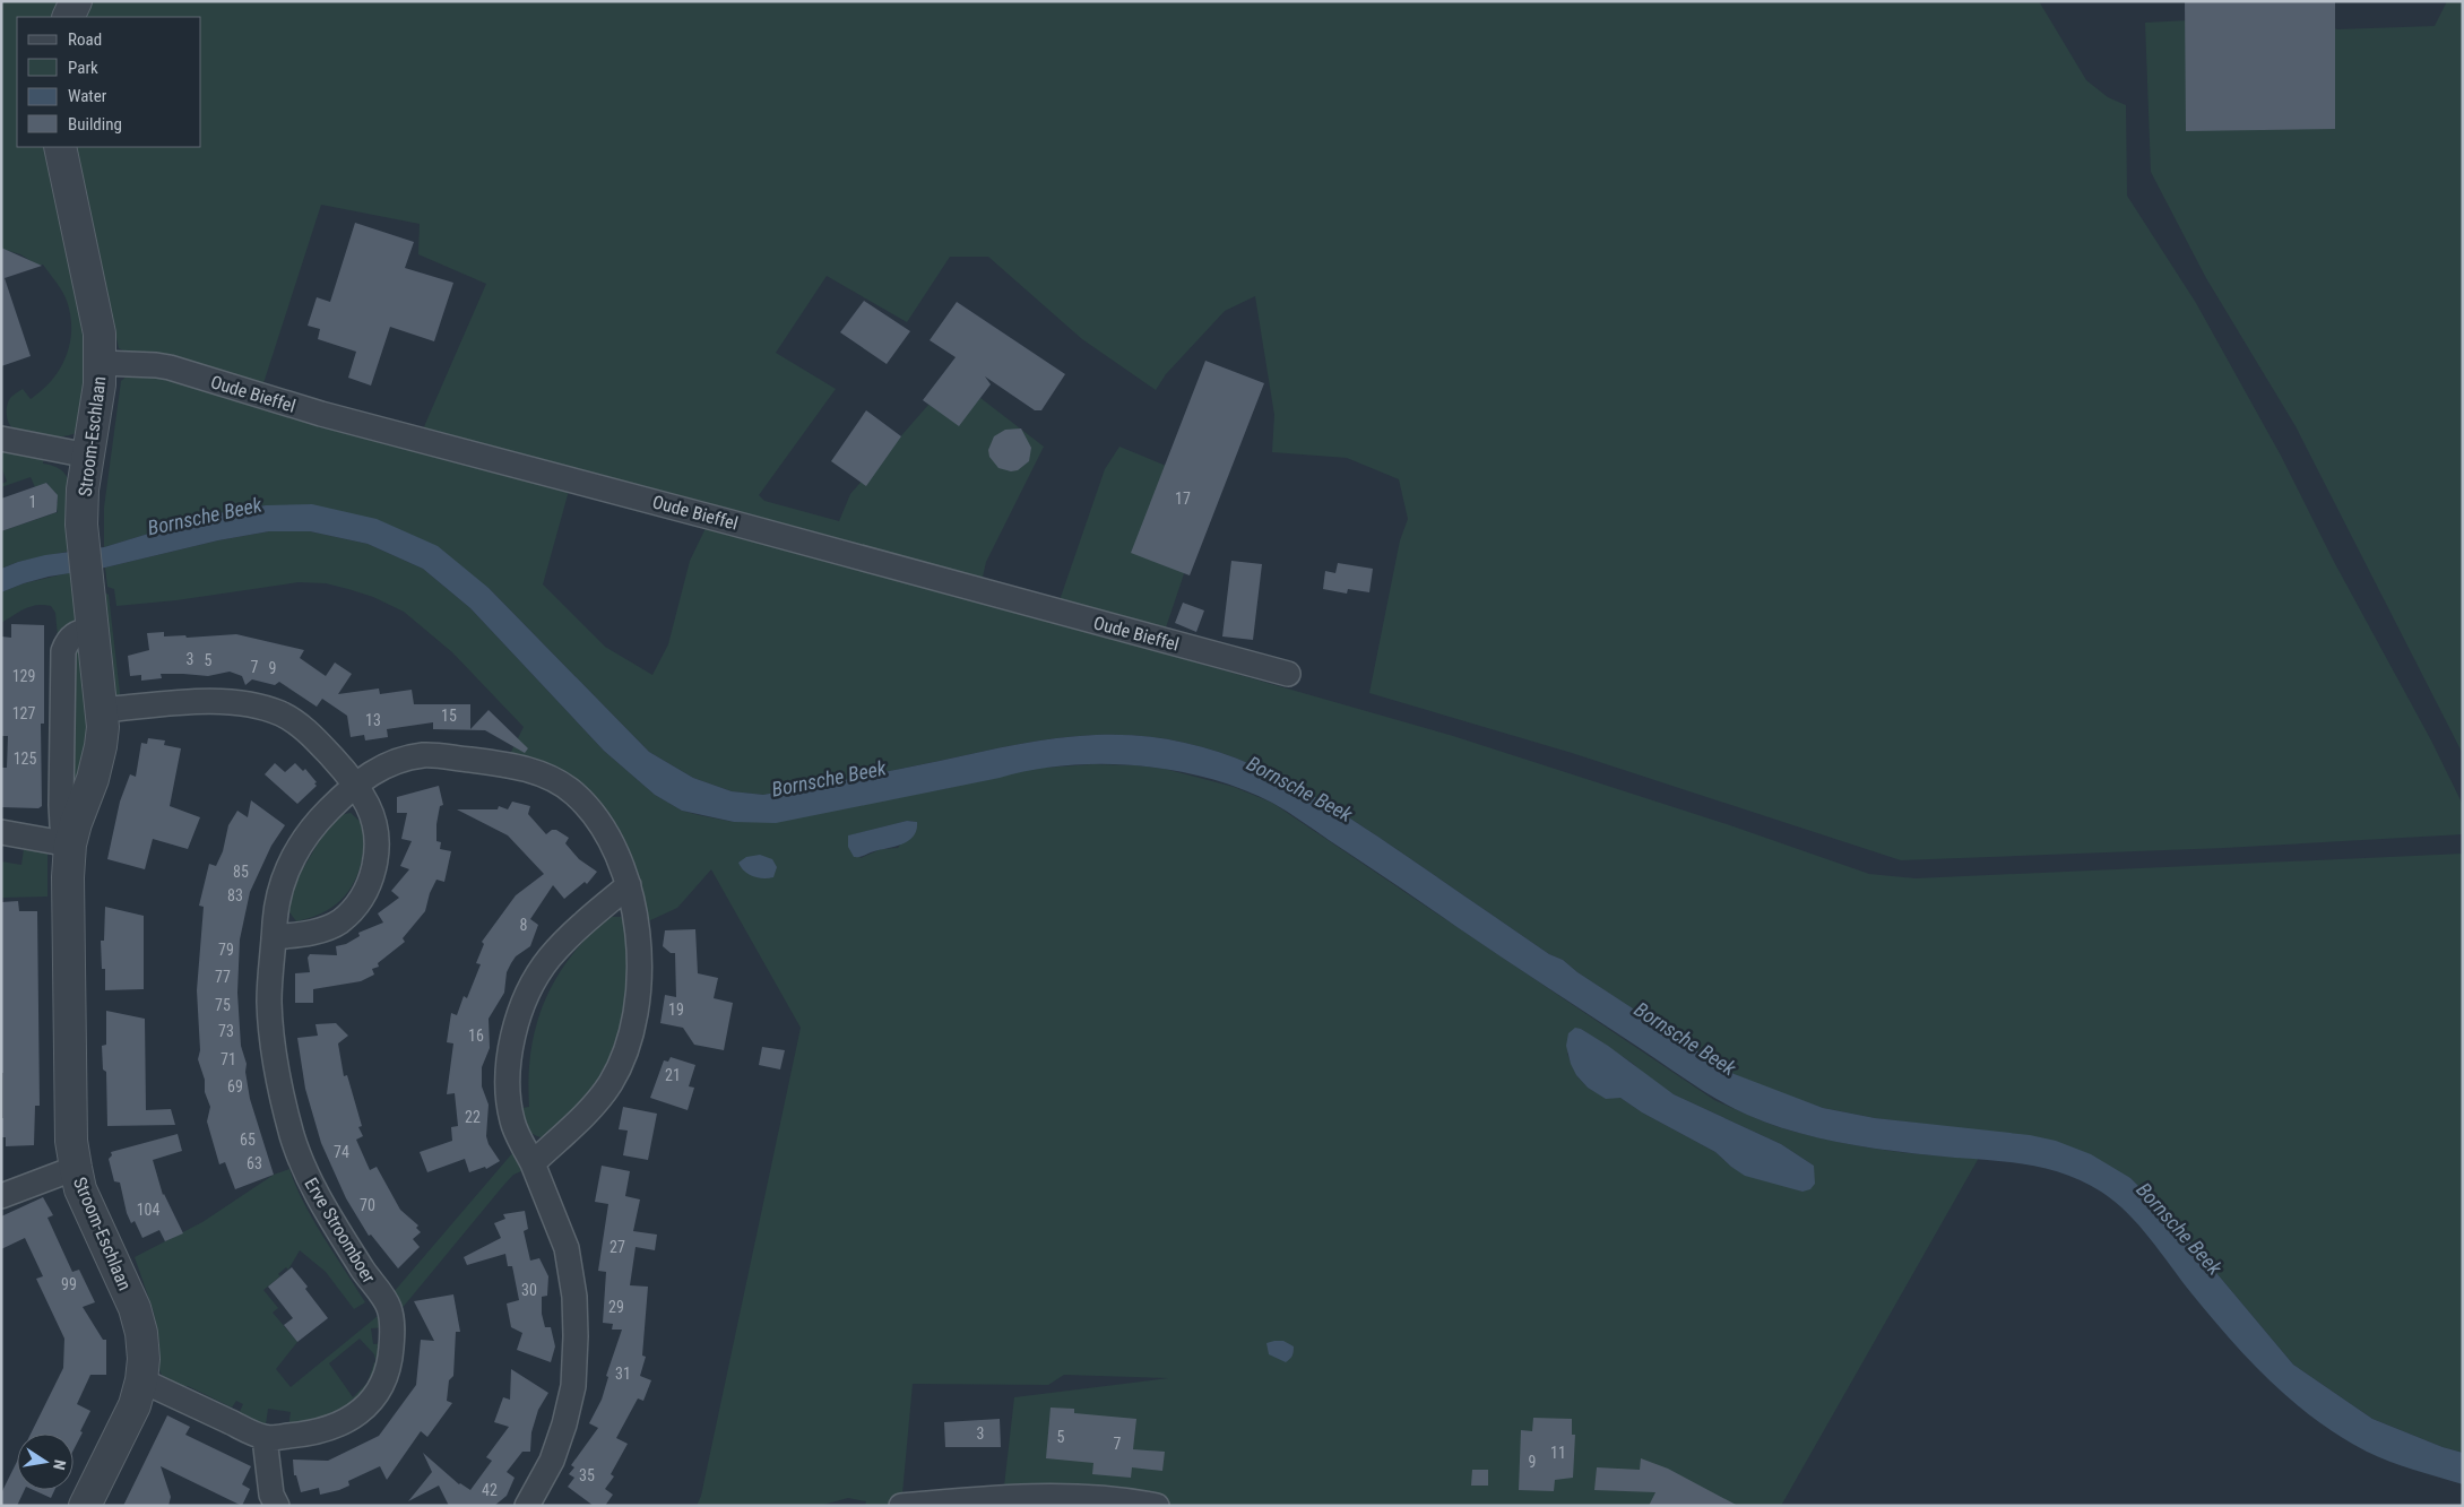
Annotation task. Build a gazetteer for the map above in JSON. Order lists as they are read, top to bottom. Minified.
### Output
{"streets":{"street":["Oude Bieffel","Stroom-Eschlaan","Erve Stroomboer"]},"crossings":[["Oude Bieffel","Stroom-Eschlaan"]],"water":["Bornsche Beek"],"house_numbers":["17","1","3","5","7","9","129","127","15","13","125","85","83","8","79","77","75","19","73","16","71","21","69","22","65","74","63","70","104","27","99","30","29","31","3","5","7","11","9","35","42"],"legend":["Road","Park","Water","Building"],"north":"right"}
